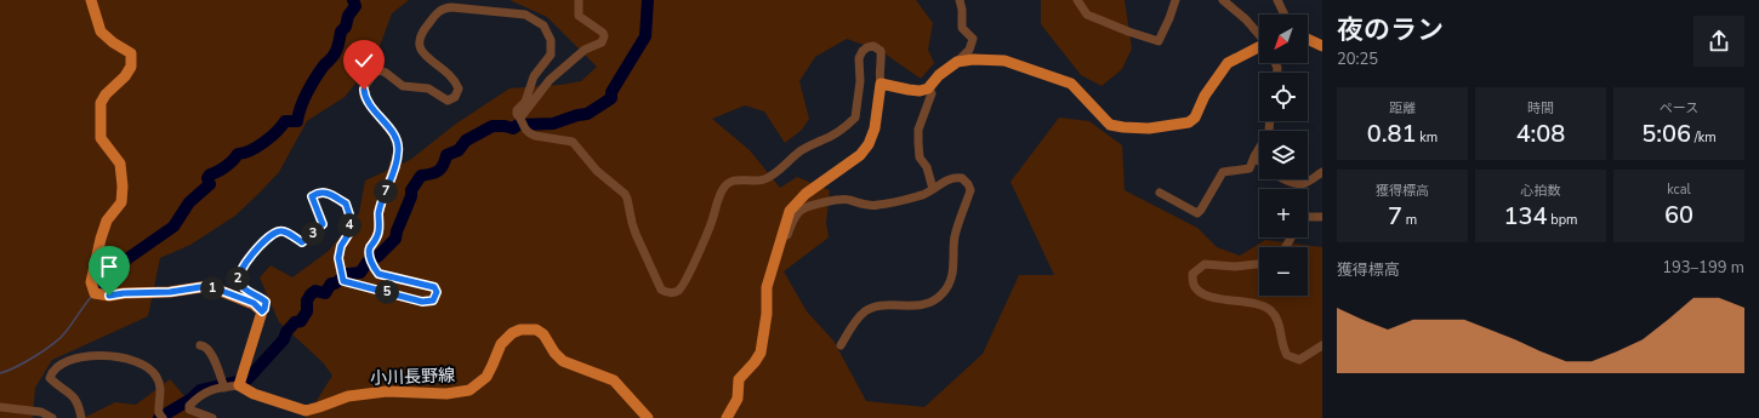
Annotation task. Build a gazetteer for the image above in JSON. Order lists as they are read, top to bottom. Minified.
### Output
{"streets":{"main road":["小川長野線"]},"north":"bottom left","page":{"heading":["夜のラン","20:25"],"map_buttons":["+","−"],"stats":[["距離","0.81 km"],["時間","4:08"],["ペース","5:06 /km"],["獲得標高","7 m"],["心拍数","134 bpm"],["kcal","60"]],"pins":["7","4","3","2","1","5"],"chart":["獲得標高","193–199 m"]}}
